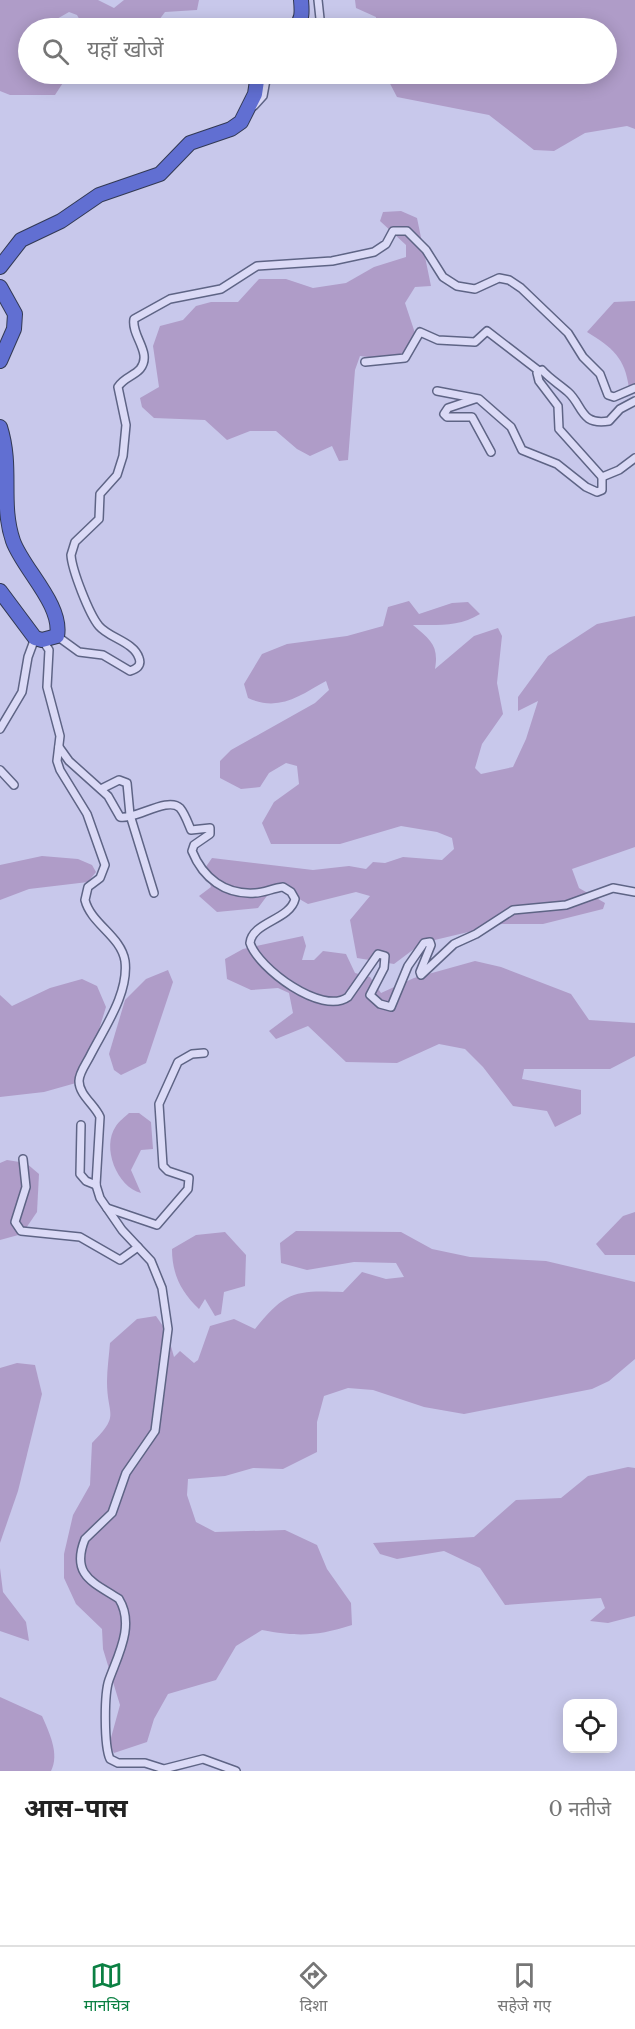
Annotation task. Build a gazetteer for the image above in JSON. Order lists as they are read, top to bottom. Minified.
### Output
{"page":{"search":"यहाँ खोजें","heading":["आस-पास","0 नतीजे"],"nav":["मानचित्र","दिशा","सहेजे गए"]}}
